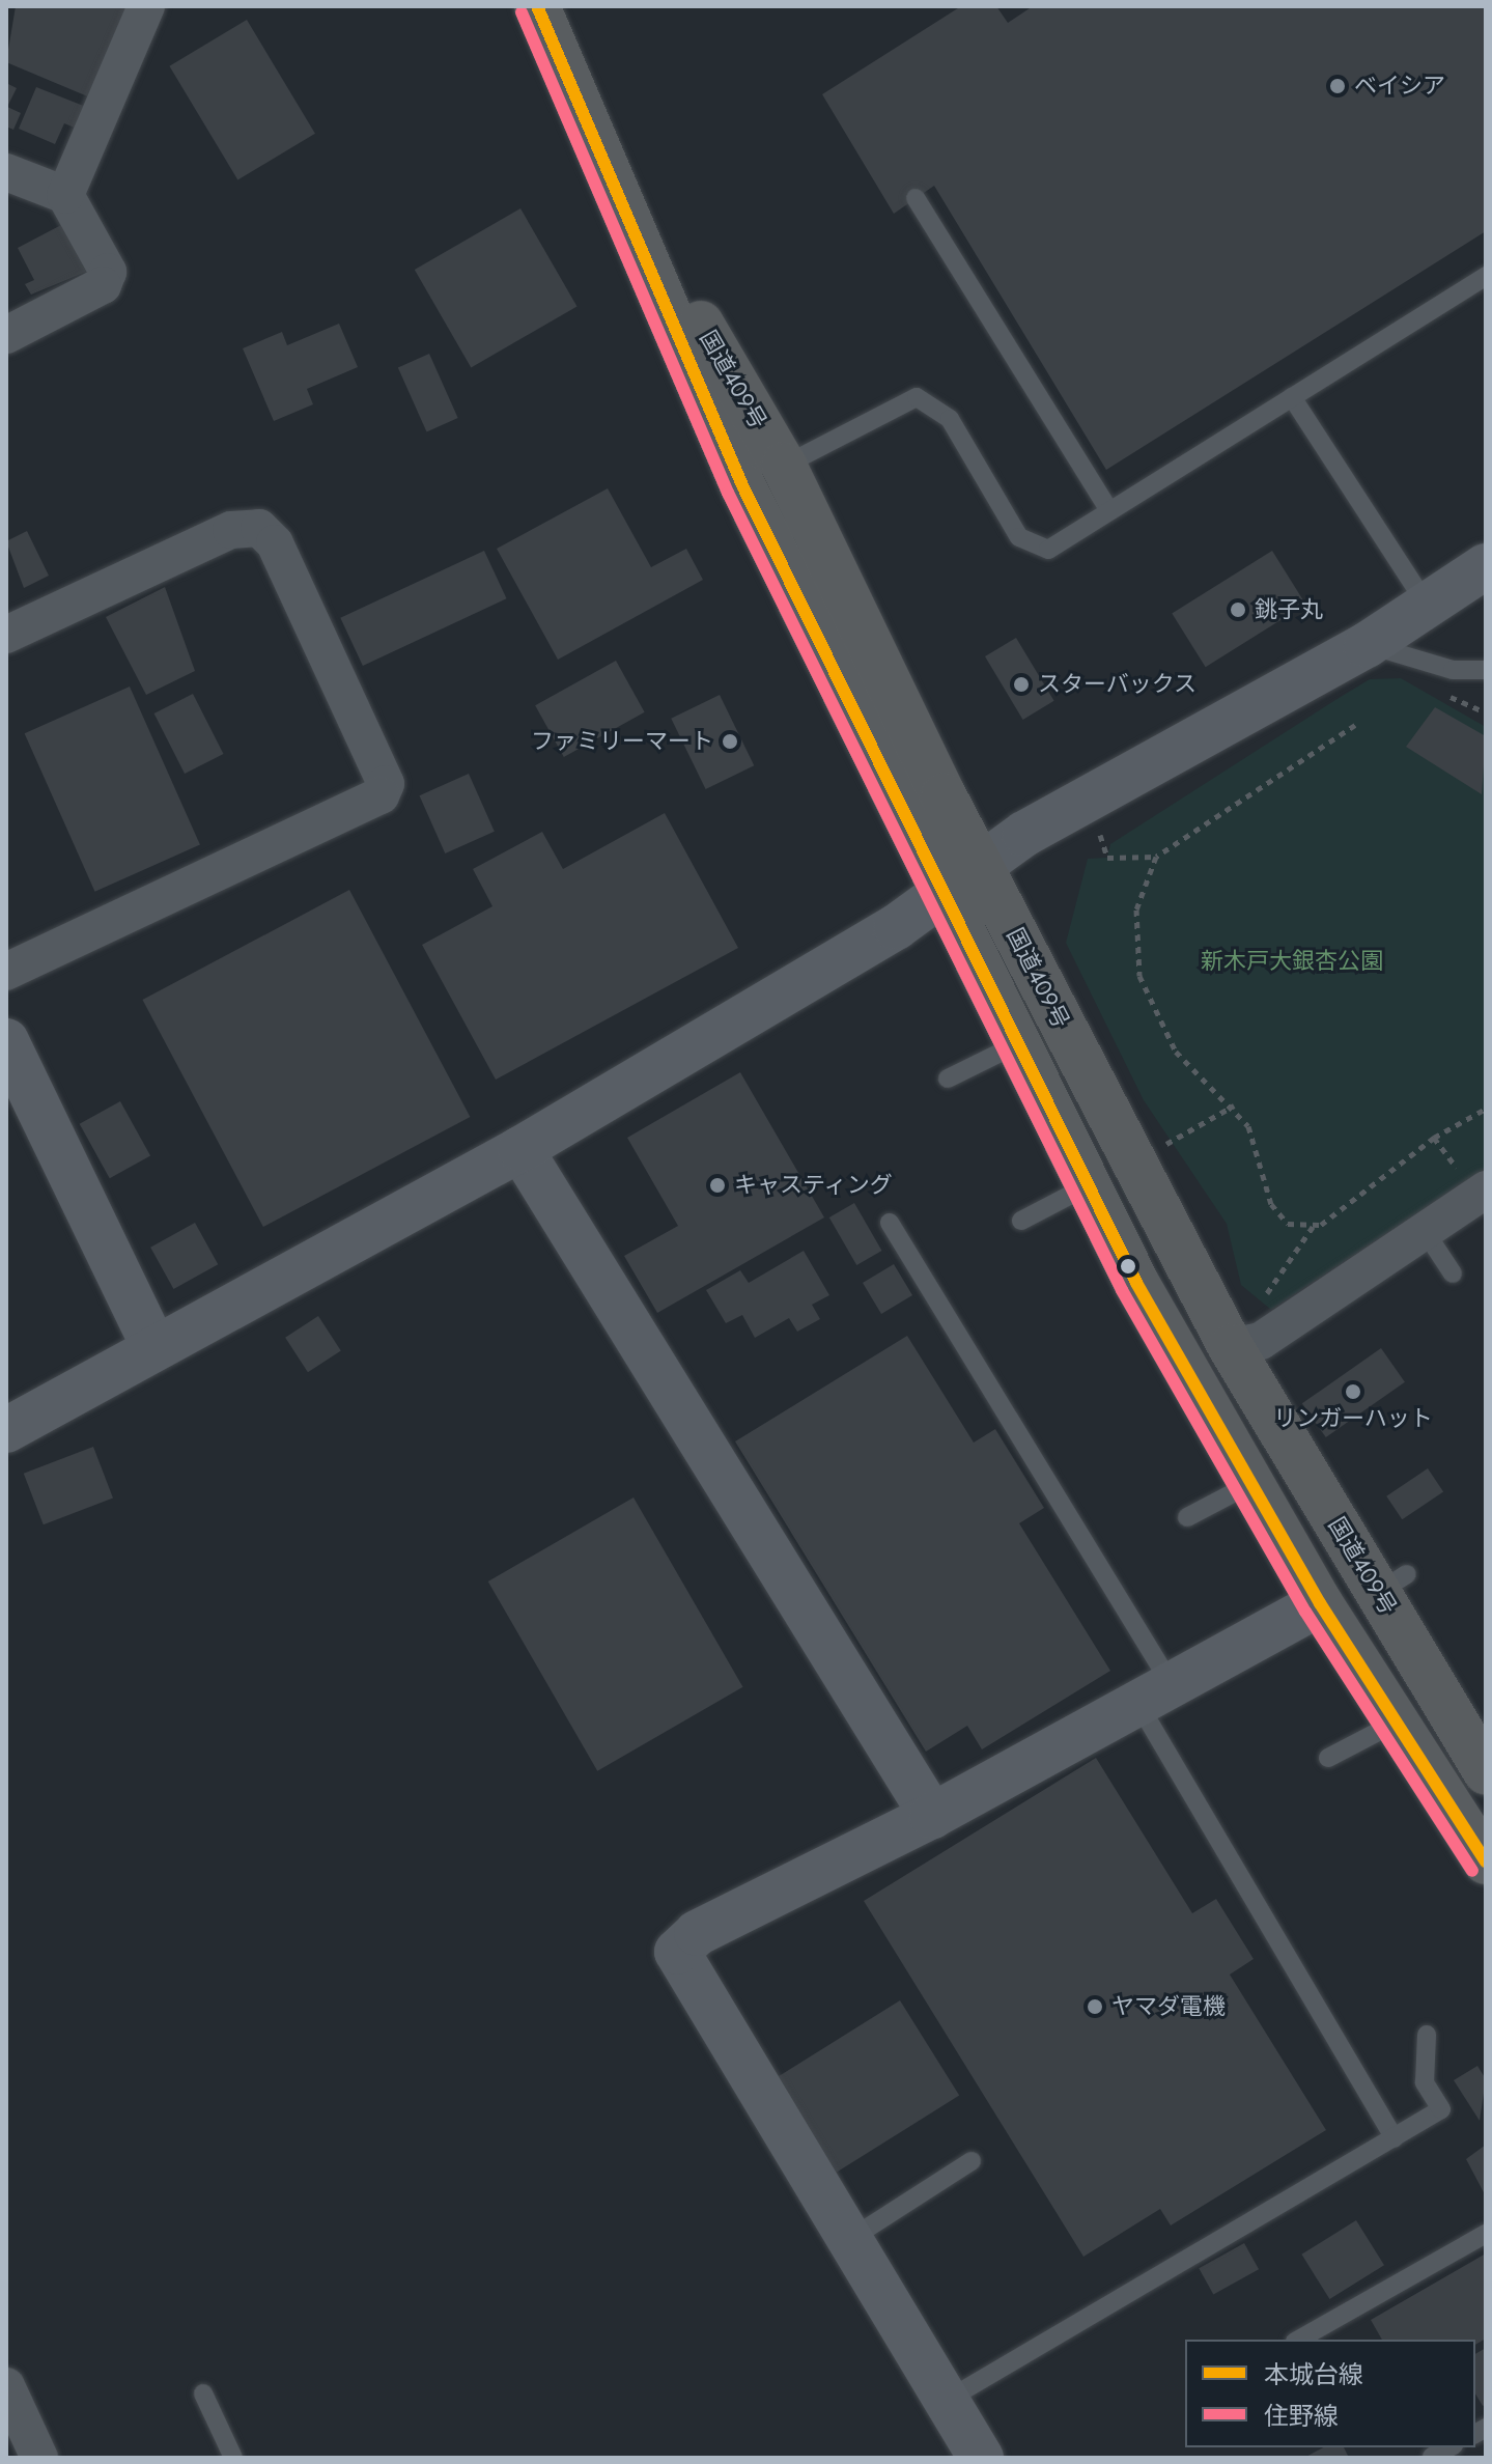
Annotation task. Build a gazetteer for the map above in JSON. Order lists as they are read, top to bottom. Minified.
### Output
{"streets":{"highway":["国道409号"]},"parks":["新木戸大銀杏公園"],"places":["ベイシア","銚子丸","スターバックス","ファミリーマート","キャスティング","リンガーハット","ヤマダ電機"],"lines":["transit line 本城台線","transit line 住野線"],"legend":["本城台線","住野線"]}
